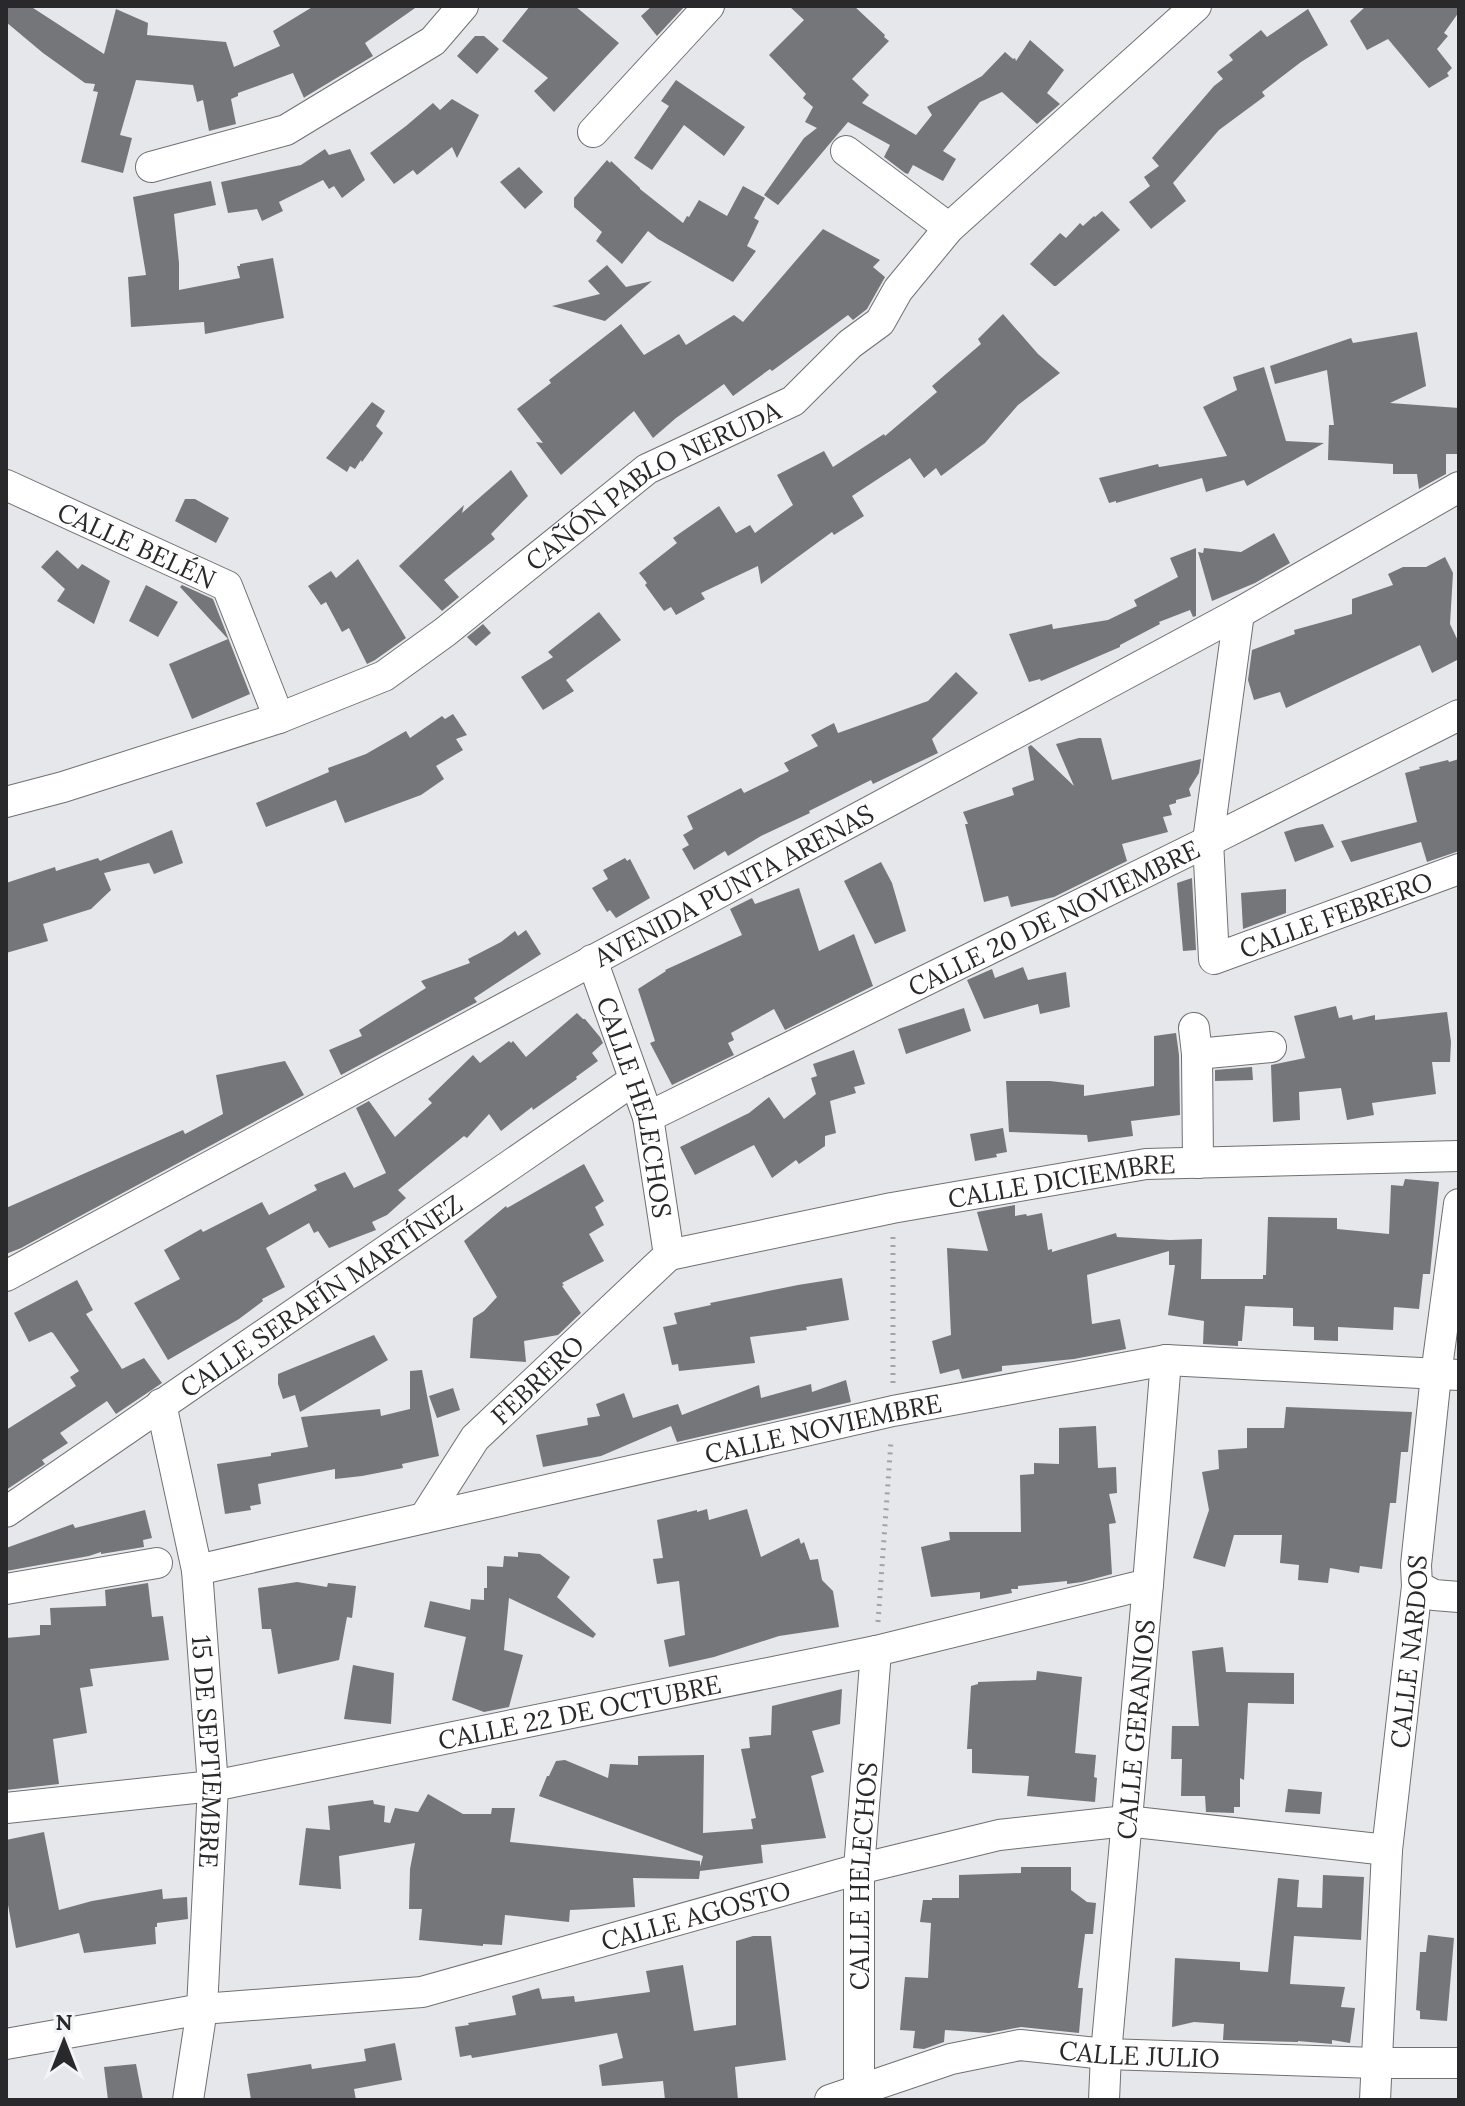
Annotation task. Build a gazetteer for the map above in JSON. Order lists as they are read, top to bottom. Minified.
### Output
{"streets":{"street":["CAÑÓN PABLO NERUDA","CALLE BELÉN","AVENIDA PUNTA ARENAS","CALLE FEBRERO","CALLE 20 DE NOVIEMBRE","CALLE HELECHOS","CALLE DICIEMBRE","CALLE SERAFÍN MARTÍNEZ","FEBRERO","CALLE NOVIEMBRE","CALLE NARDOS","CALLE 22 DE OCTUBRE","CALLE GERANIOS","15 DE SEPTIEMBRE","CALLE AGOSTO","CALLE JULIO"]},"crossings":[["CAÑÓN PABLO NERUDA","CALLE BELÉN"],["AVENIDA PUNTA ARENAS","CALLE HELECHOS"],["CALLE FEBRERO","CALLE 20 DE NOVIEMBRE"],["CALLE 20 DE NOVIEMBRE","CALLE HELECHOS"],["CALLE HELECHOS","CALLE DICIEMBRE"],["CALLE HELECHOS","CALLE SERAFÍN MARTÍNEZ"],["CALLE HELECHOS","FEBRERO"],["CALLE HELECHOS","CALLE 22 DE OCTUBRE"],["CALLE HELECHOS","CALLE AGOSTO"],["CALLE HELECHOS","CALLE JULIO"],["CALLE DICIEMBRE","FEBRERO"],["CALLE SERAFÍN MARTÍNEZ","15 DE SEPTIEMBRE"],["FEBRERO","CALLE NOVIEMBRE"],["CALLE NOVIEMBRE","CALLE NARDOS"],["CALLE NOVIEMBRE","CALLE GERANIOS"],["CALLE NOVIEMBRE","15 DE SEPTIEMBRE"],["CALLE NARDOS","CALLE AGOSTO"],["CALLE NARDOS","CALLE JULIO"],["CALLE 22 DE OCTUBRE","CALLE GERANIOS"],["CALLE 22 DE OCTUBRE","15 DE SEPTIEMBRE"],["CALLE GERANIOS","CALLE AGOSTO"],["CALLE GERANIOS","CALLE JULIO"],["15 DE SEPTIEMBRE","CALLE AGOSTO"]],"north":"top"}
